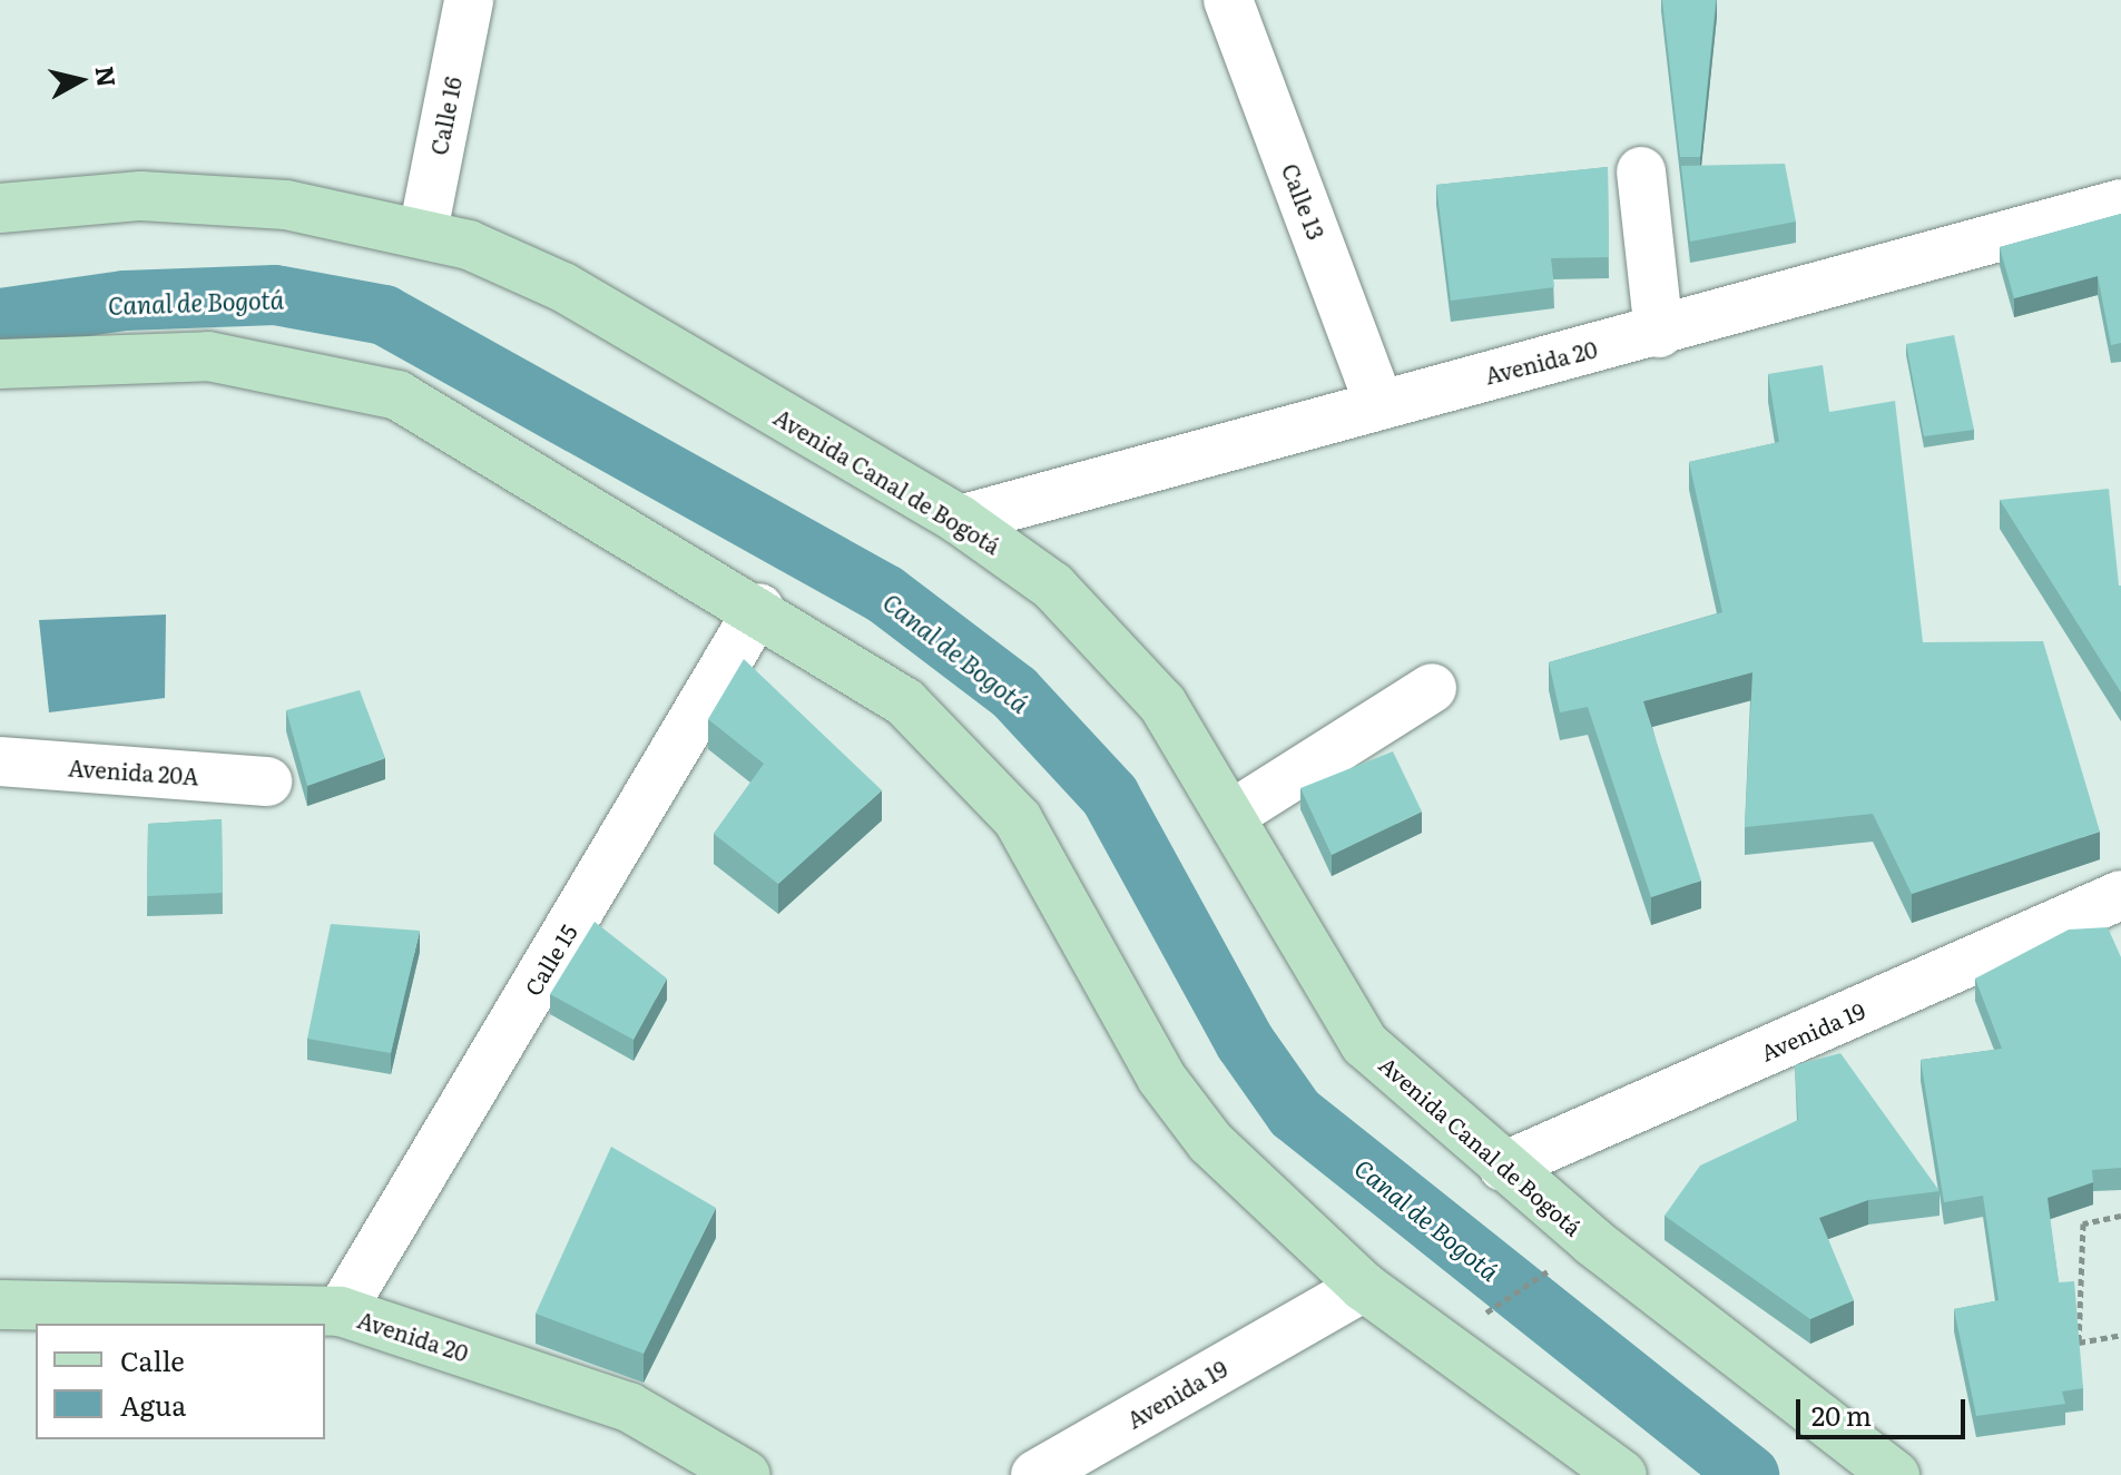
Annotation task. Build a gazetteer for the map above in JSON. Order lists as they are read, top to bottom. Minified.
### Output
{"streets":{"main road":["Avenida 20","Avenida Canal de Bogotá"],"street":["Calle 16","Calle 13","Avenida 20A","Calle 15","Avenida 19"]},"crossings":[["Calle 16","Avenida Canal de Bogotá"],["Calle 13","Avenida 20"],["Avenida 20","Avenida Canal de Bogotá"],["Avenida 20","Calle 15"],["Avenida Canal de Bogotá","Avenida 19"]],"water":["Canal de Bogotá"],"legend":["Calle","Agua"],"scale_bar":"20 m","north":"right"}
